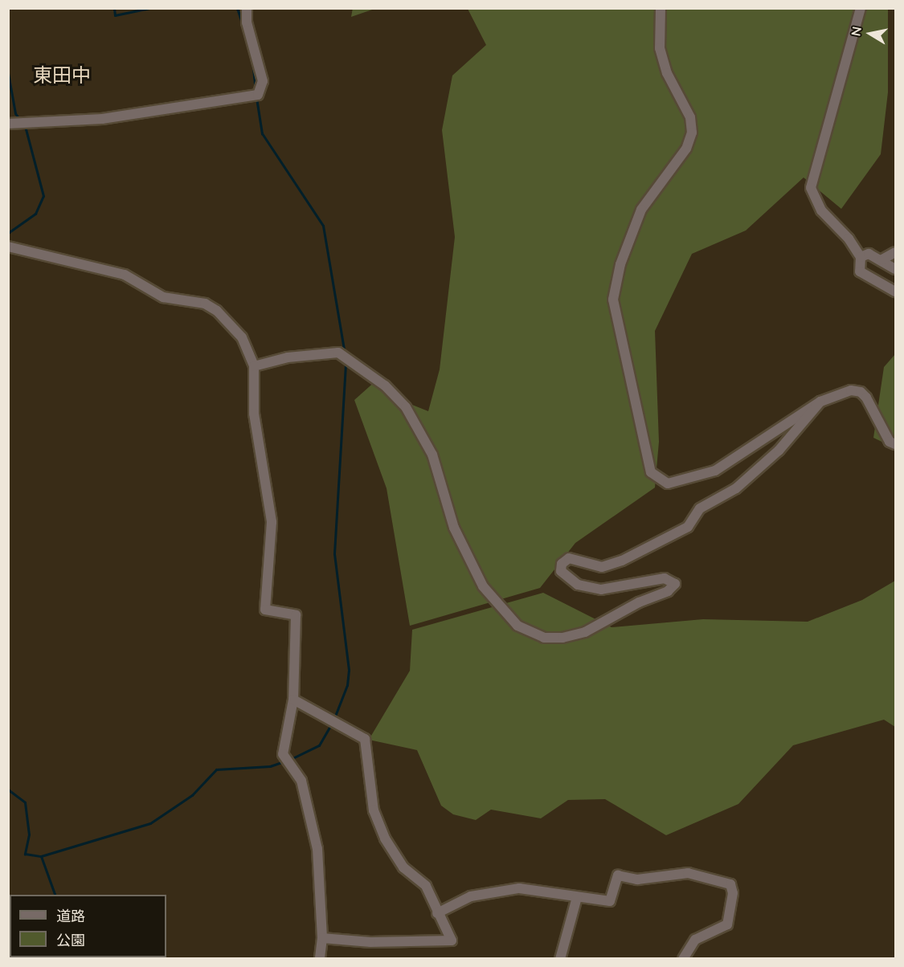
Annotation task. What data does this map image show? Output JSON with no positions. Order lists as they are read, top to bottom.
{
  "districts": ["東田中"],
  "legend": ["道路", "公園"],
  "north": "left"
}
